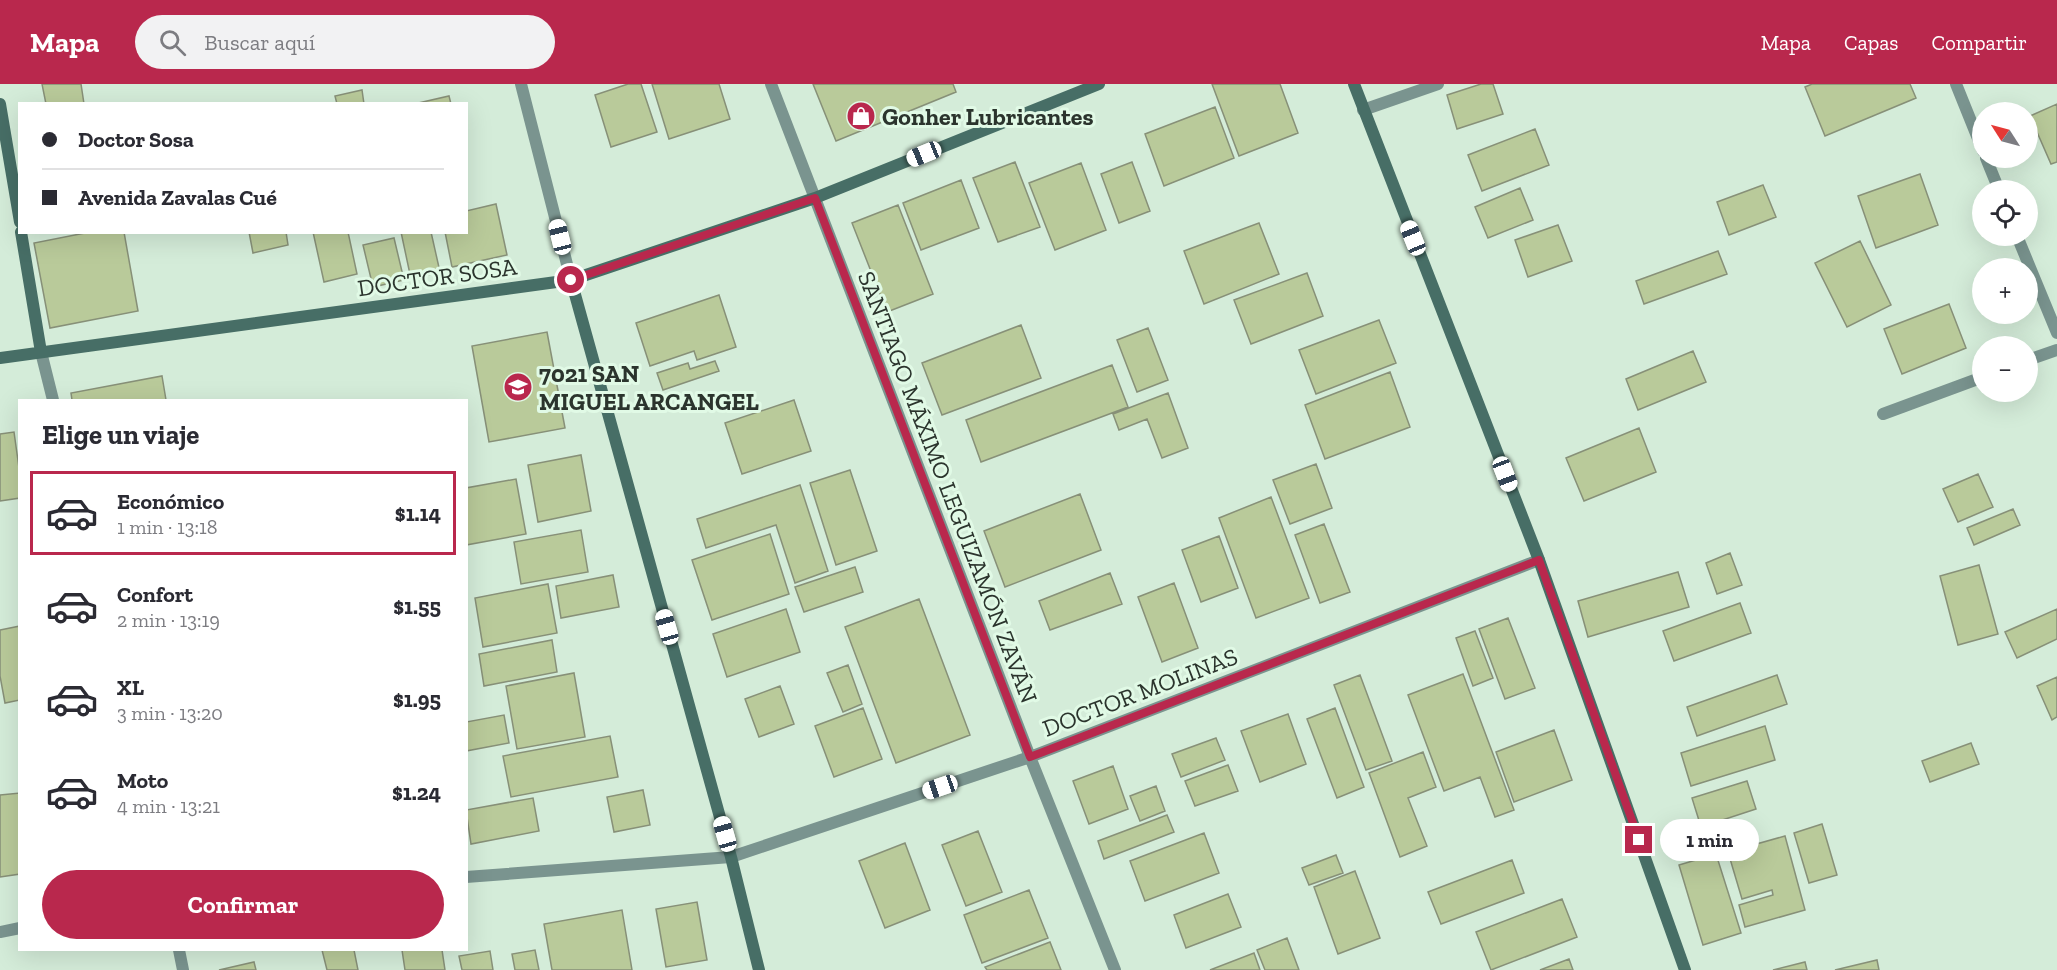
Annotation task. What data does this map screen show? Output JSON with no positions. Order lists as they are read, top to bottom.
{
  "streets": {
    "street": ["DOCTOR SOSA", "SANTIAGO MÁXIMO LEGUIZAMÓN ZAVÁN", "DOCTOR MOLINAS"]
  },
  "crossings": [
    ["DOCTOR SOSA", "SANTIAGO MÁXIMO LEGUIZAMÓN ZAVÁN"],
    ["SANTIAGO MÁXIMO LEGUIZAMÓN ZAVÁN", "DOCTOR MOLINAS"]
  ],
  "places": {
    "shop": ["Gonher Lubricantes"],
    "school or university": ["7021 SAN MIGUEL ARCANGEL"]
  },
  "north": "top left",
  "page": {
    "header": "Mapa",
    "search": "Buscar aquí",
    "nav": ["Mapa", "Capas", "Compartir"],
    "map_buttons": ["+", "−"],
    "banner": ["Doctor Sosa", "Avenida Zavalas Cué"],
    "heading": "Elige un viaje",
    "list": [
      {
        "name": "Económico",
        "note": "1 min · 13:18",
        "value": "$1.14"
      },
      {
        "name": "Confort",
        "note": "2 min · 13:19",
        "value": "$1.55"
      },
      {
        "name": "XL",
        "note": "3 min · 13:20",
        "value": "$1.95"
      },
      {
        "name": "Moto",
        "note": "4 min · 13:21",
        "value": "$1.24"
      }
    ],
    "bubble": "1 min",
    "buttons": "Confirmar"
  }
}
